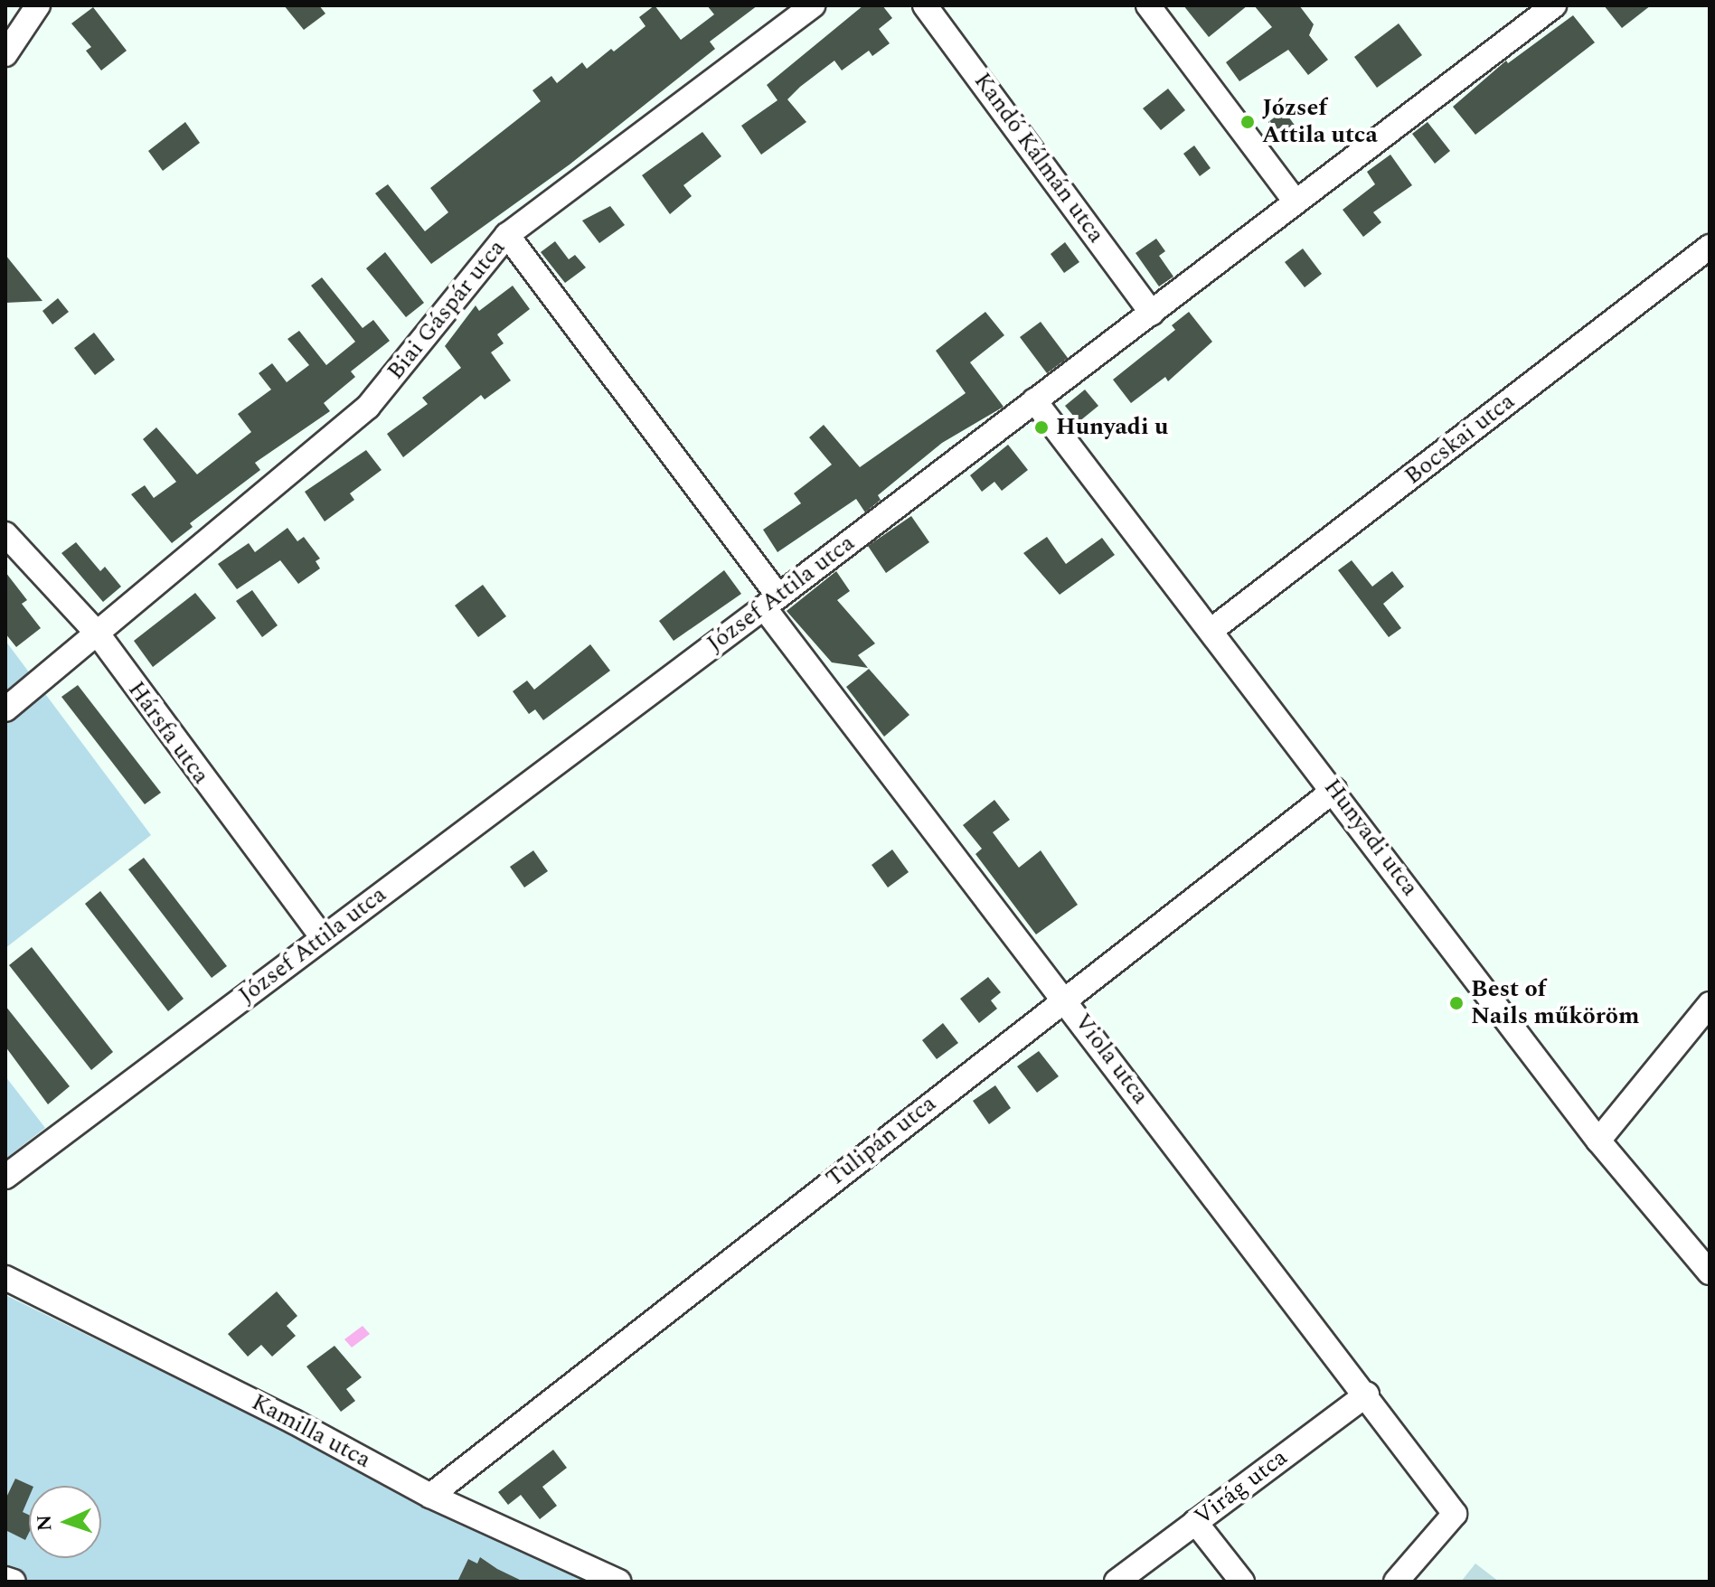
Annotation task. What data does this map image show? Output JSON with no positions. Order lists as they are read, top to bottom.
{
  "streets": {
    "street": [
      "Kandó Kálmán utca",
      "Biai Gáspár utca",
      "Bocskai utca",
      "József Attila utca",
      "Hársfa utca",
      "Hunyadi utca",
      "Viola utca",
      "Tulipán utca",
      "Kamilla utca",
      "Virág utca"
    ]
  },
  "crossings": [
    ["Kandó Kálmán utca", "József Attila utca"],
    ["Biai Gáspár utca", "Hársfa utca"],
    ["Biai Gáspár utca", "Viola utca"],
    ["Bocskai utca", "Hunyadi utca"],
    ["József Attila utca", "Hársfa utca"],
    ["József Attila utca", "Hunyadi utca"],
    ["József Attila utca", "Viola utca"],
    ["Hunyadi utca", "Tulipán utca"],
    ["Viola utca", "Tulipán utca"],
    ["Viola utca", "Virág utca"],
    ["Tulipán utca", "Kamilla utca"]
  ],
  "places": ["József Attila utca", "Hunyadi u", "Best of Nails műköröm"],
  "north": "left"
}
